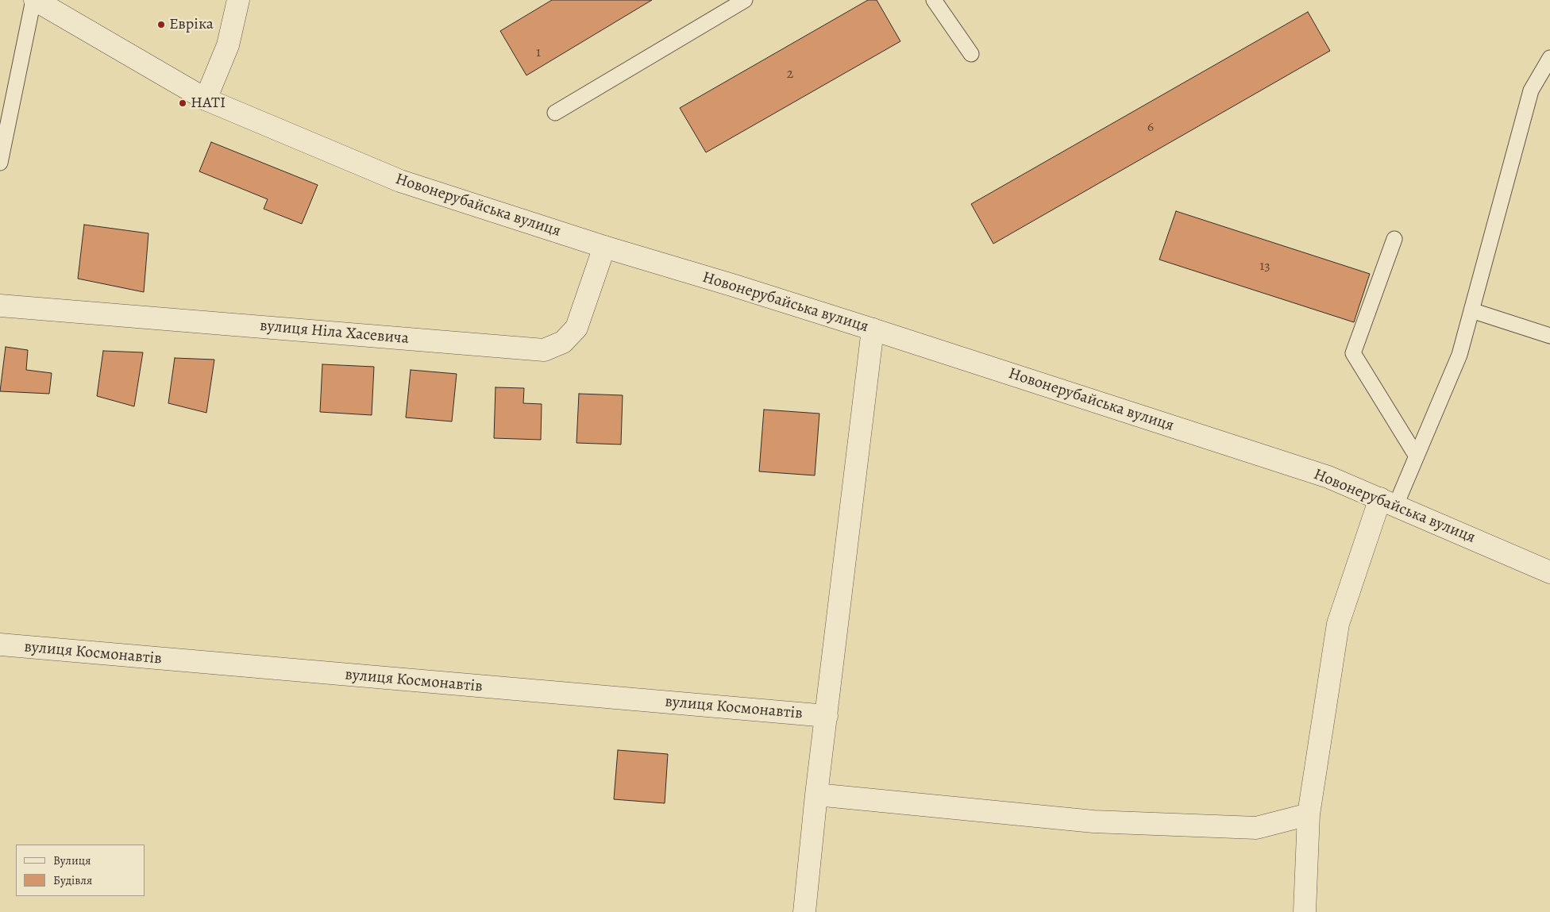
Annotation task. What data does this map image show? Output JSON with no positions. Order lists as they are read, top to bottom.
{
  "streets": {
    "street": ["Новонерубайська вулиця", "вулиця Ніла Хасевича", "вулиця Космонавтів"]
  },
  "crossings": [
    ["Новонерубайська вулиця", "вулиця Ніла Хасевича"]
  ],
  "places": ["Евріка", "НАТІ"],
  "house_numbers": [
    "1",
    "2",
    "6",
    "13"
  ],
  "legend": ["Вулиця", "Будівля"]
}
